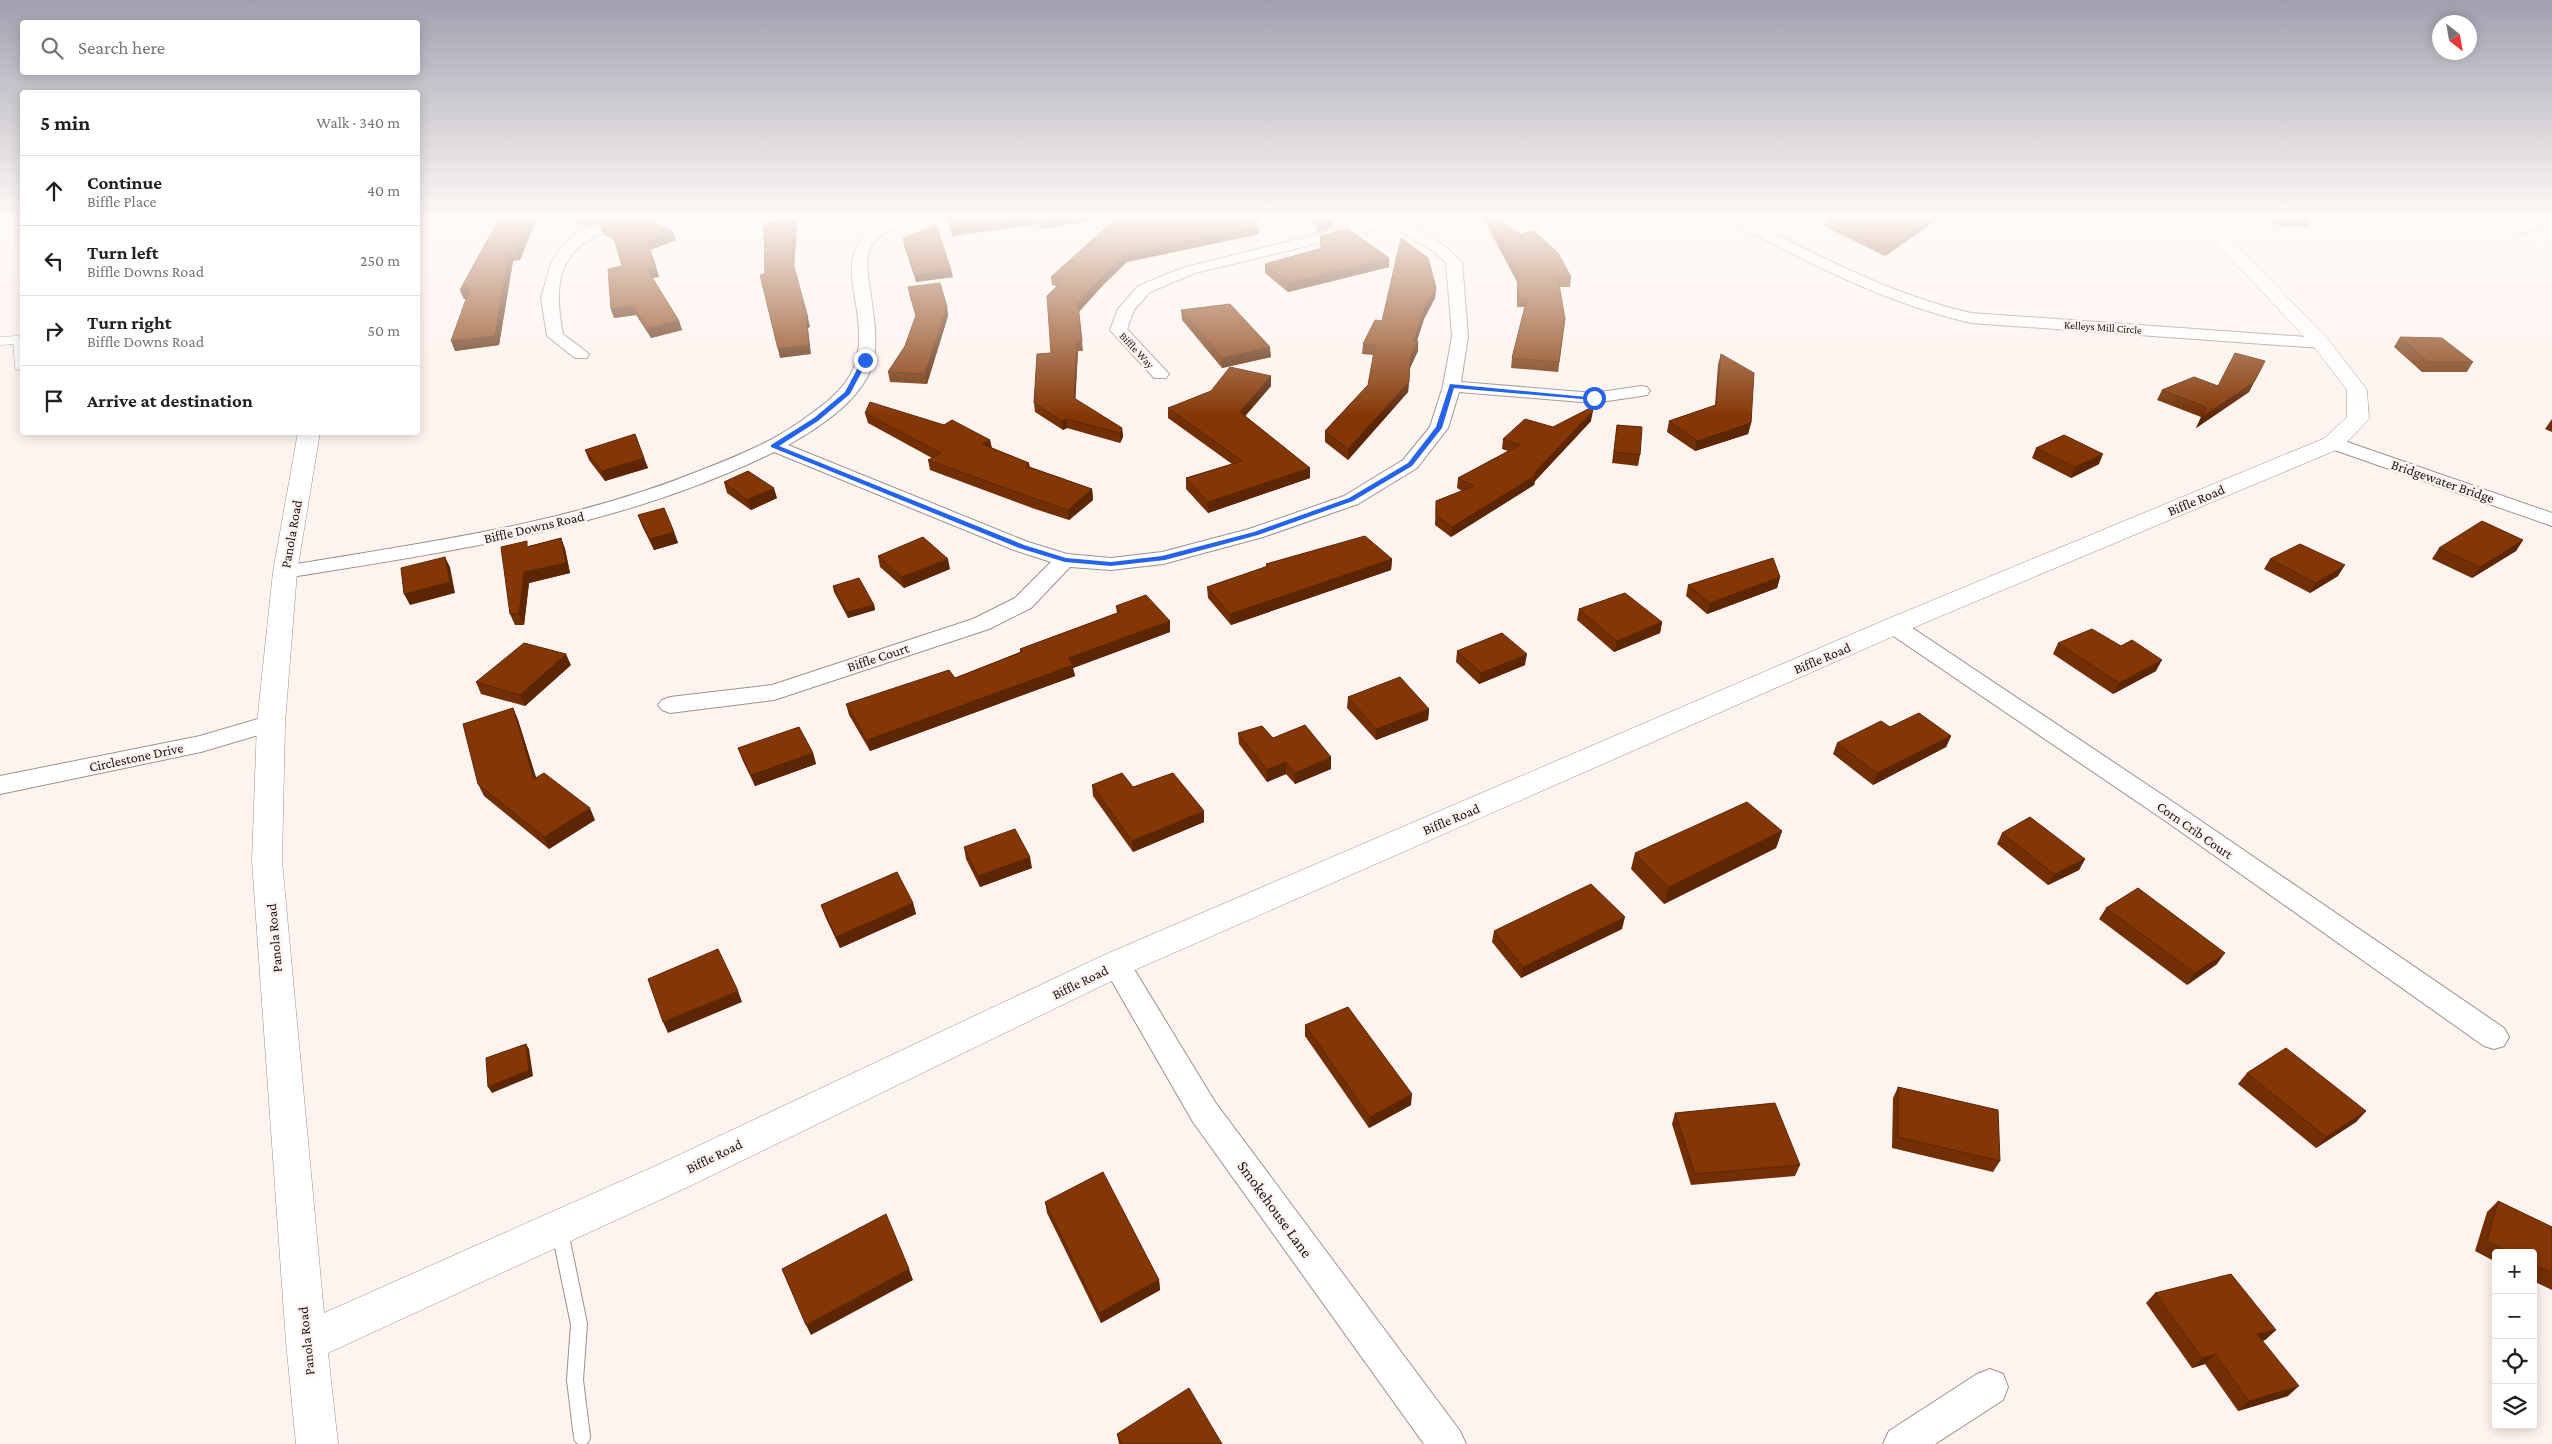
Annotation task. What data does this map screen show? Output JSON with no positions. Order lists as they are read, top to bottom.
{
  "streets": {
    "street": [
      "Kelleys Mill Circle",
      "Biffle Way",
      "Bridgewater Bridge",
      "Biffle Road",
      "Biffle Downs Road",
      "Panola Road",
      "Biffle Court",
      "Circlestone Drive",
      "Corn Crib Court",
      "Smokehouse Lane"
    ]
  },
  "crossings": [
    ["Kelleys Mill Circle", "Biffle Road"],
    ["Bridgewater Bridge", "Biffle Road"],
    ["Biffle Road", "Panola Road"],
    ["Biffle Road", "Corn Crib Court"],
    ["Biffle Road", "Smokehouse Lane"],
    ["Biffle Downs Road", "Panola Road"],
    ["Panola Road", "Circlestone Drive"]
  ],
  "north": "bottom right",
  "page": {
    "search": "Search here",
    "heading": ["5 min", "Walk · 340 m"],
    "list": [
      ["Continue", "Biffle Place", "40 m"],
      ["Turn left", "Biffle Downs Road", "250 m"],
      ["Turn right", "Biffle Downs Road", "50 m"],
      "Arrive at destination"
    ],
    "map_buttons": ["+", "−"]
  }
}
